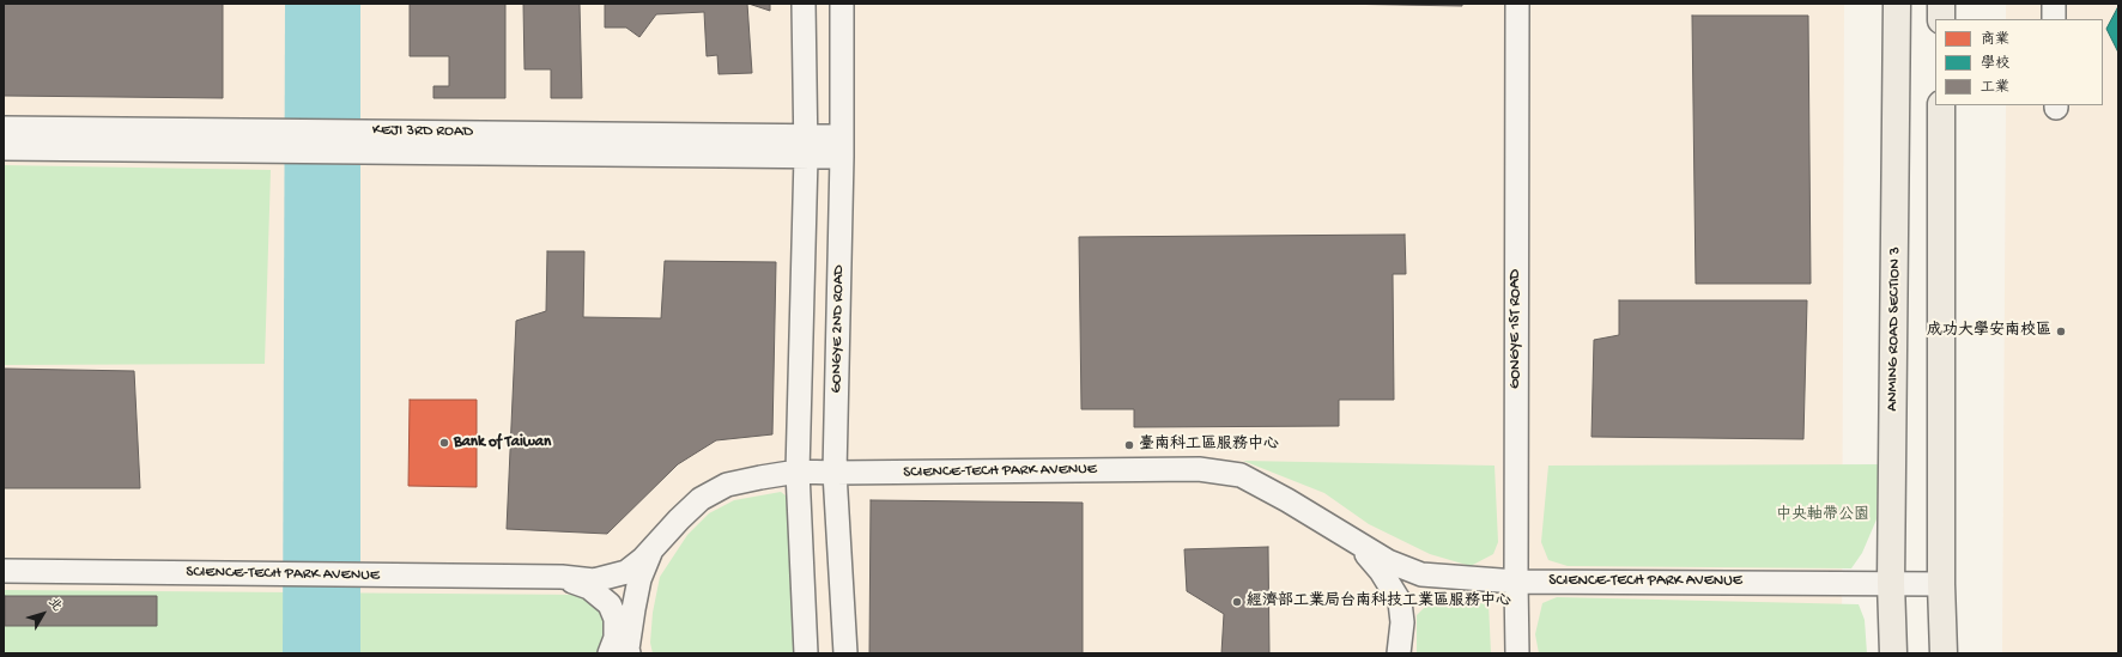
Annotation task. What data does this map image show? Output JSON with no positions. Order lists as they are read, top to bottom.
{
  "streets": {
    "main road": ["ANMING ROAD SECTION 3"],
    "street": [
      "KEJI 3RD ROAD",
      "GONGYE 2ND ROAD",
      "GONGYE 1ST ROAD",
      "SCIENCE-TECH PARK AVENUE"
    ]
  },
  "crossings": [
    ["KEJI 3RD ROAD", "GONGYE 2ND ROAD"],
    ["GONGYE 2ND ROAD", "SCIENCE-TECH PARK AVENUE"],
    ["GONGYE 1ST ROAD", "SCIENCE-TECH PARK AVENUE"],
    ["ANMING ROAD SECTION 3", "SCIENCE-TECH PARK AVENUE"]
  ],
  "parks": ["中央軸帶公園"],
  "places": [
    "成功大學安南校區",
    "Bank of Taiwan",
    "臺南科工區服務中心",
    "經濟部工業局台南科技工業區服務中心"
  ],
  "legend": ["商業", "學校", "工業"],
  "north": "top right"
}
